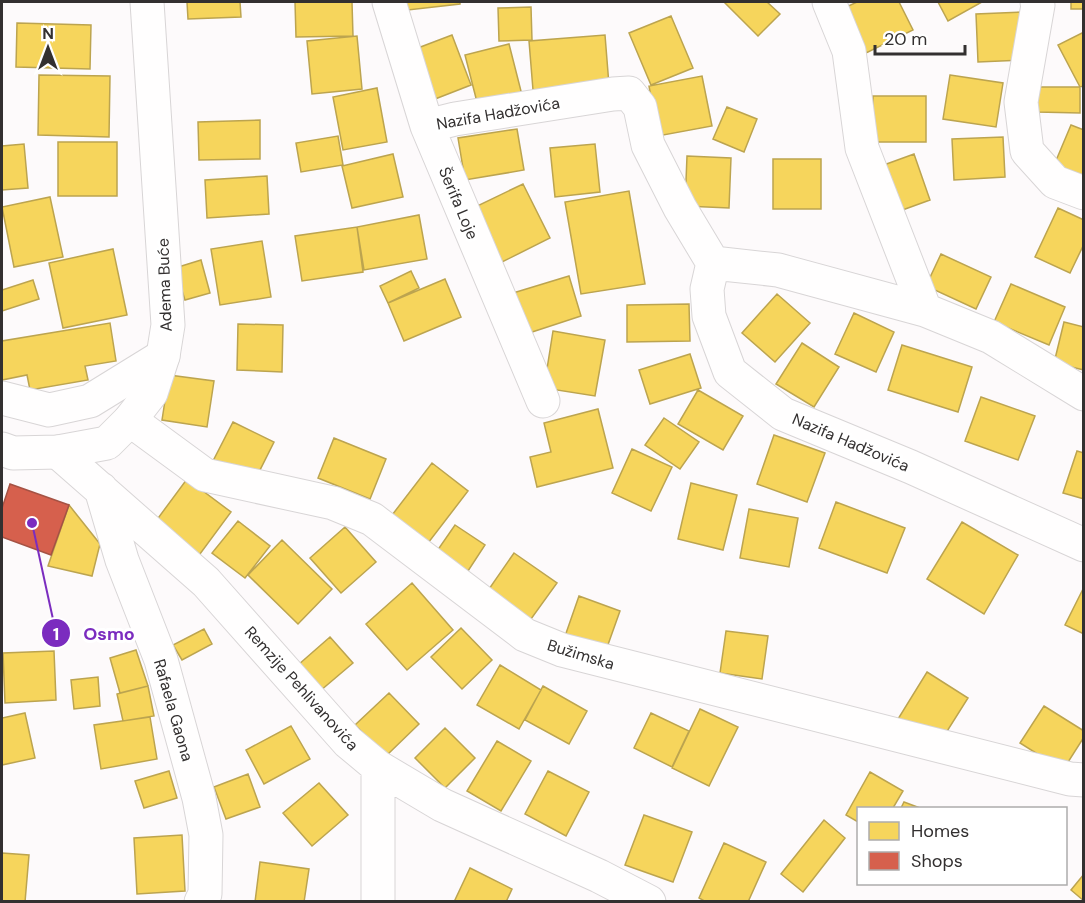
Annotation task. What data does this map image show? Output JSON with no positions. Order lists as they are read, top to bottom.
{
  "streets": {
    "street": [
      "Nazifa Hadžovića",
      "Šerifa Loje",
      "Adema Buće",
      "Bužimska",
      "Remzije Pehlivanovića",
      "Rafaela Gaona"
    ]
  },
  "crossings": [
    ["Nazifa Hadžovića", "Šerifa Loje"],
    ["Adema Buće", "Bužimska"],
    ["Adema Buće", "Remzije Pehlivanovića"],
    ["Remzije Pehlivanovića", "Rafaela Gaona"]
  ],
  "places": ["Osmo"],
  "legend": ["Homes", "Shops"],
  "scale_bar": "20 m",
  "north": "top"
}
